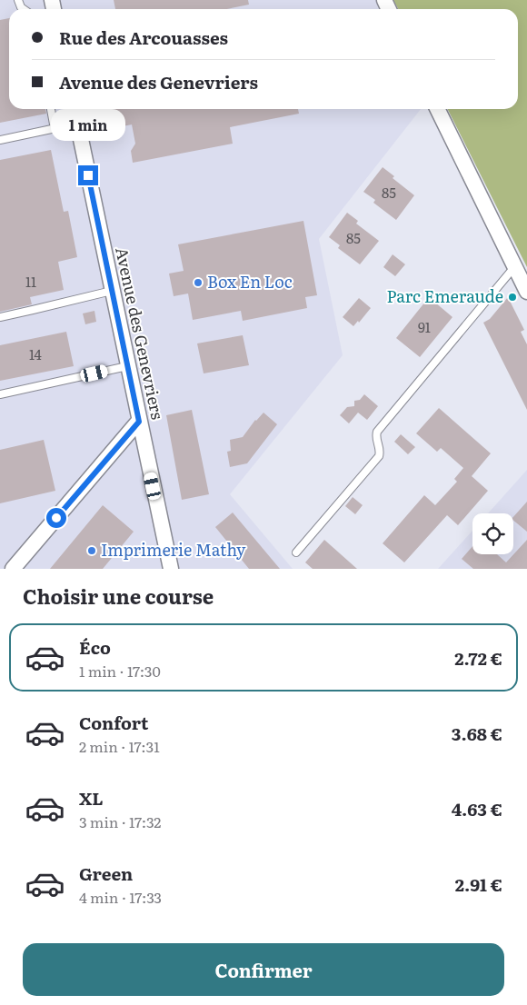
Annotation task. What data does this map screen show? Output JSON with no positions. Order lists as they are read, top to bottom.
{
  "streets": {
    "street": ["Avenue des Genevriers"]
  },
  "places": ["Box En Loc", "Parc Emeraude", "Imprimerie Mathy"],
  "house_numbers": [
    "85",
    "85",
    "11",
    "91",
    "14"
  ],
  "page": {
    "banner": ["Rue des Arcouasses", "Avenue des Genevriers"],
    "bubble": "1 min",
    "heading": "Choisir une course",
    "list": [
      {
        "name": "Éco",
        "note": "1 min · 17:30",
        "value": "2.72 €"
      },
      {
        "name": "Confort",
        "note": "2 min · 17:31",
        "value": "3.68 €"
      },
      {
        "name": "XL",
        "note": "3 min · 17:32",
        "value": "4.63 €"
      },
      {
        "name": "Green",
        "note": "4 min · 17:33",
        "value": "2.91 €"
      }
    ],
    "buttons": "Confirmer"
  }
}
